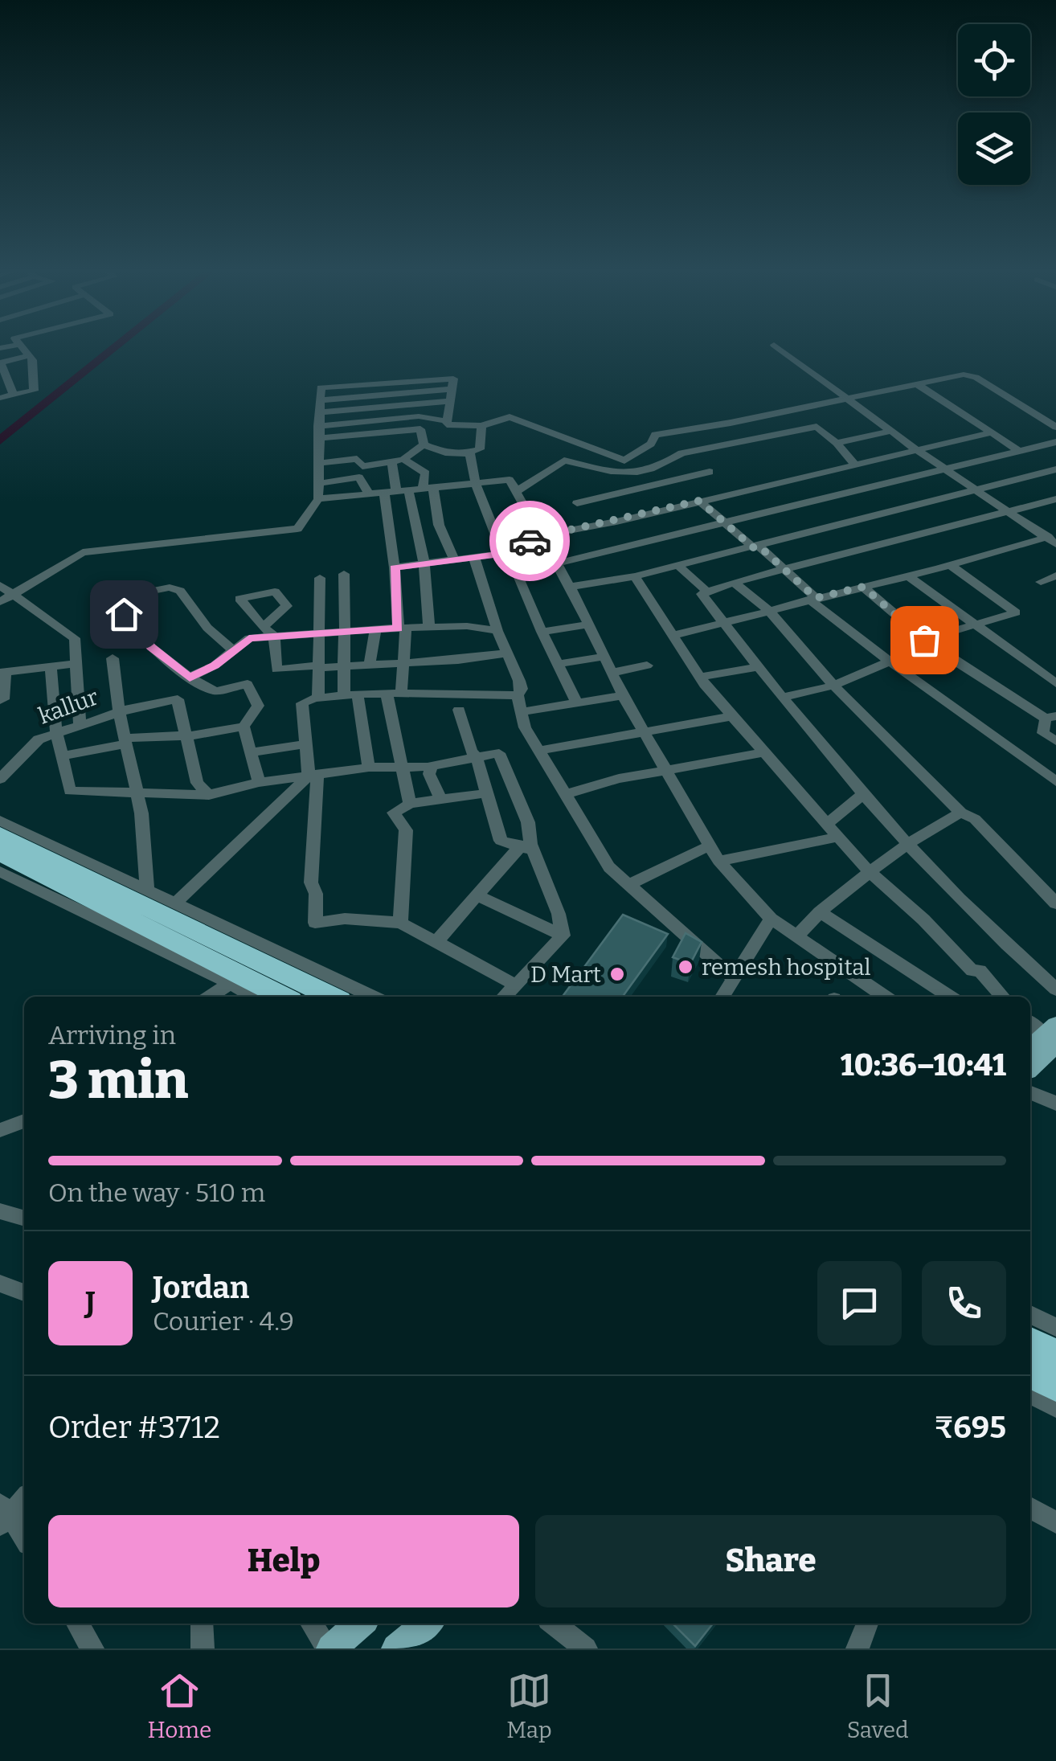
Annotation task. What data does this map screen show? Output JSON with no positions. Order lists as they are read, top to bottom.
{
  "streets": {
    "street": ["kallur"]
  },
  "places": ["remesh hospital", "D Mart"],
  "page": {
    "heading": ["3 min", "Arriving in", "10:36–10:41"],
    "panel": [
      "Jordan",
      "Courier · 4.9",
      "Order #3712",
      "₹695"
    ],
    "bar": "On the way · 510 m",
    "round": "J",
    "buttons": ["Help", "Share"],
    "tabs": ["Home", "Map", "Saved"]
  }
}
